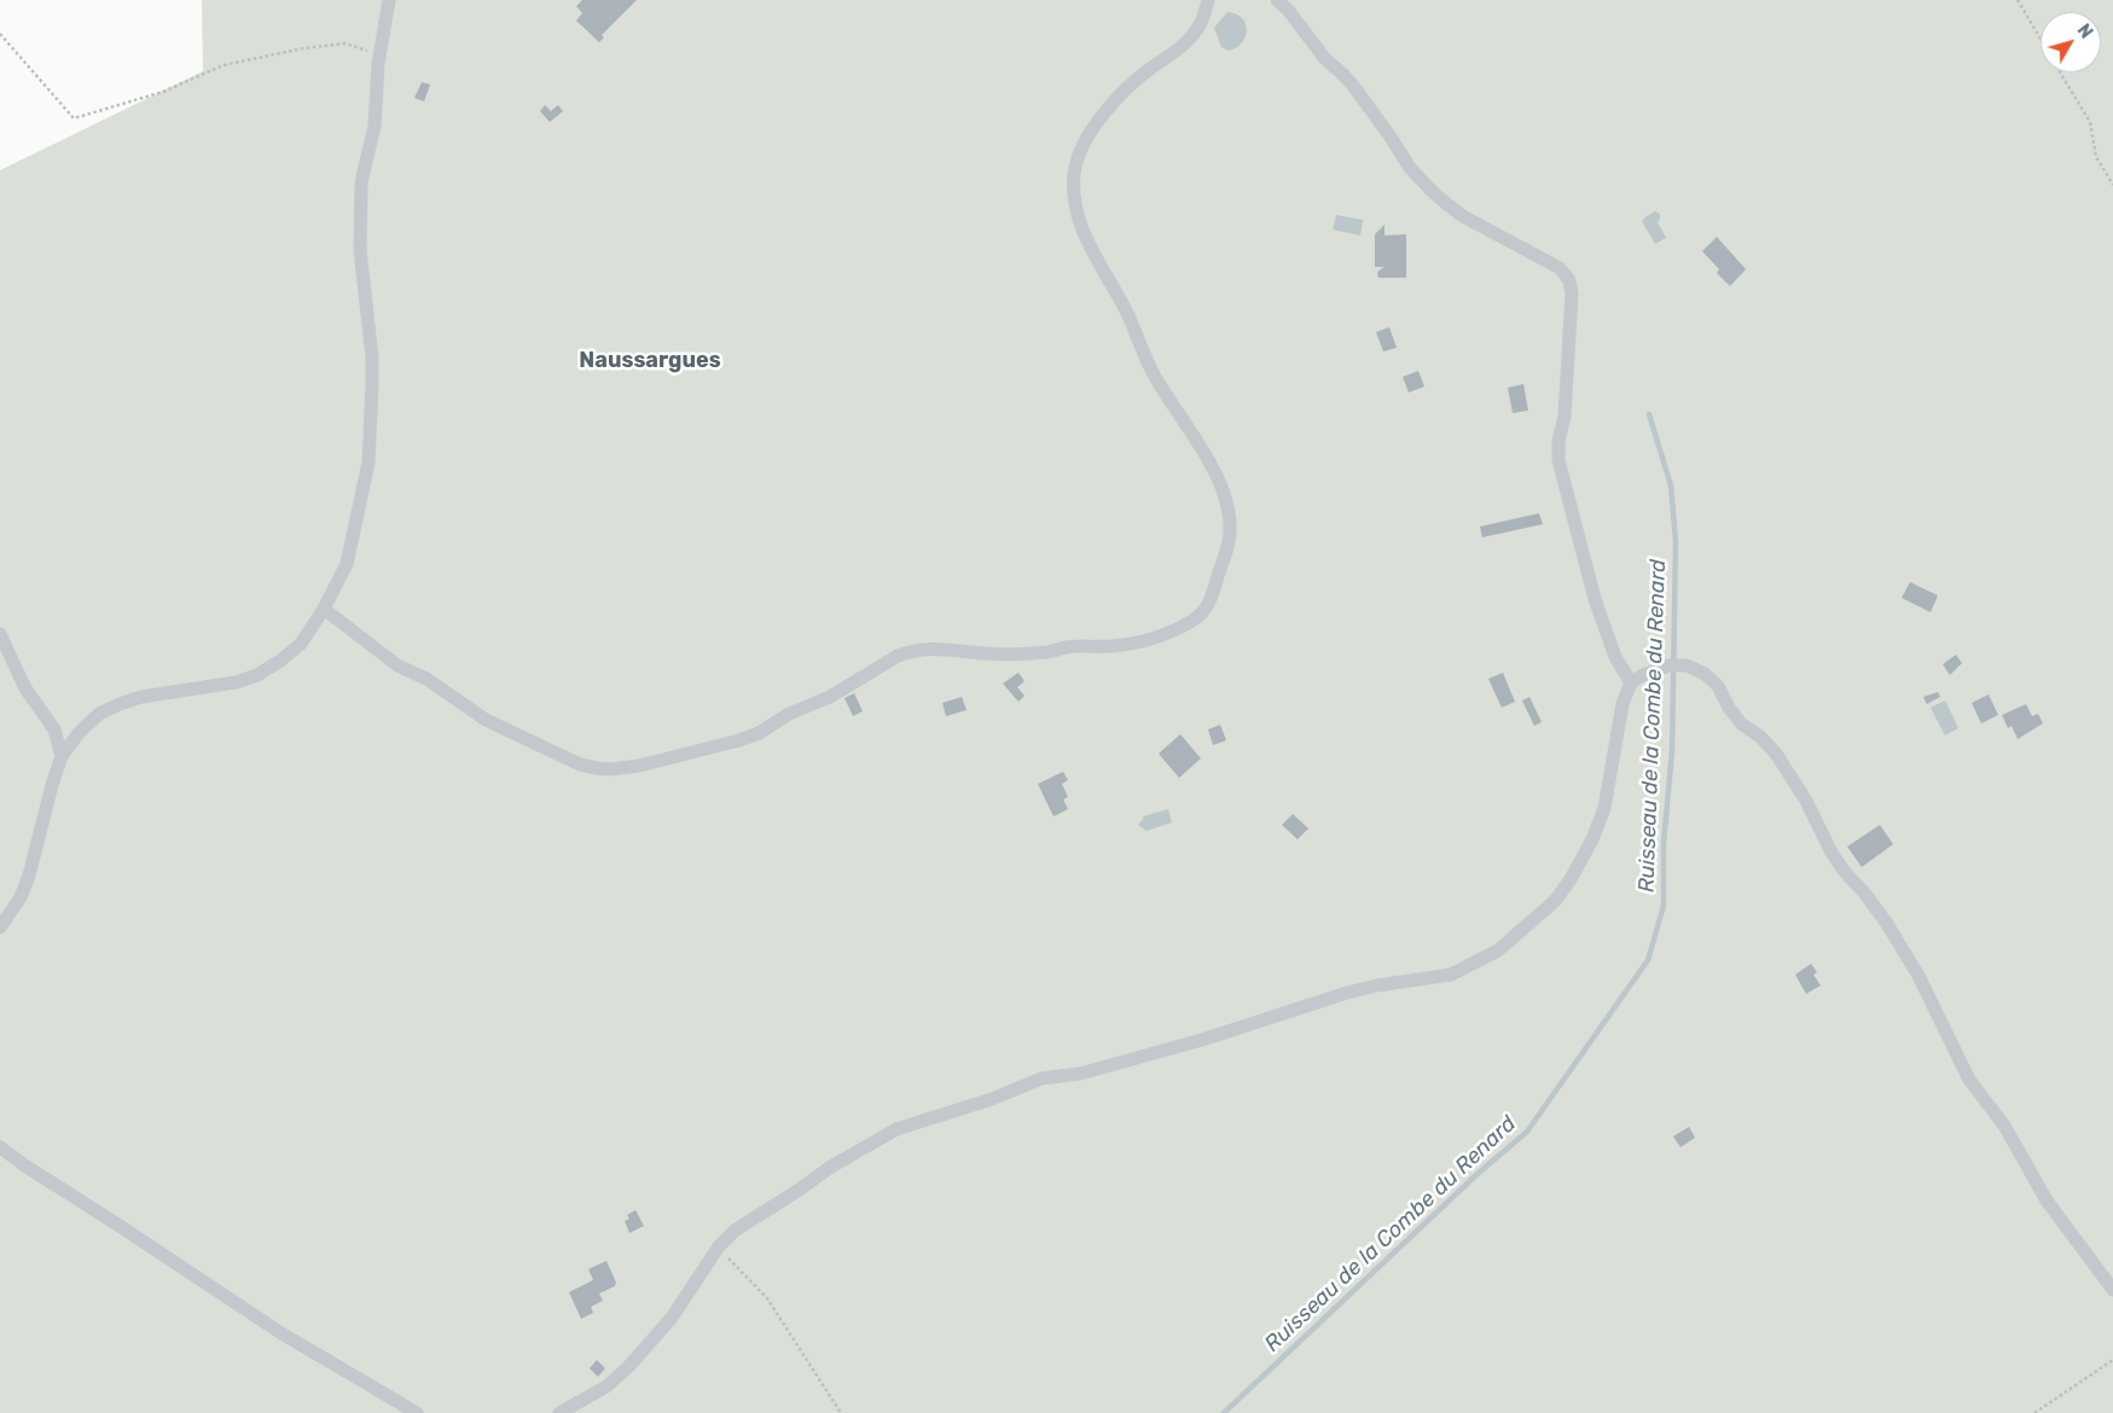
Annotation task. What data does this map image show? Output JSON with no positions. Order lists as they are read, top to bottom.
{
  "districts": ["Naussargues"],
  "water": ["Ruisseau de la Combe du Renard"],
  "north": "top right"
}
